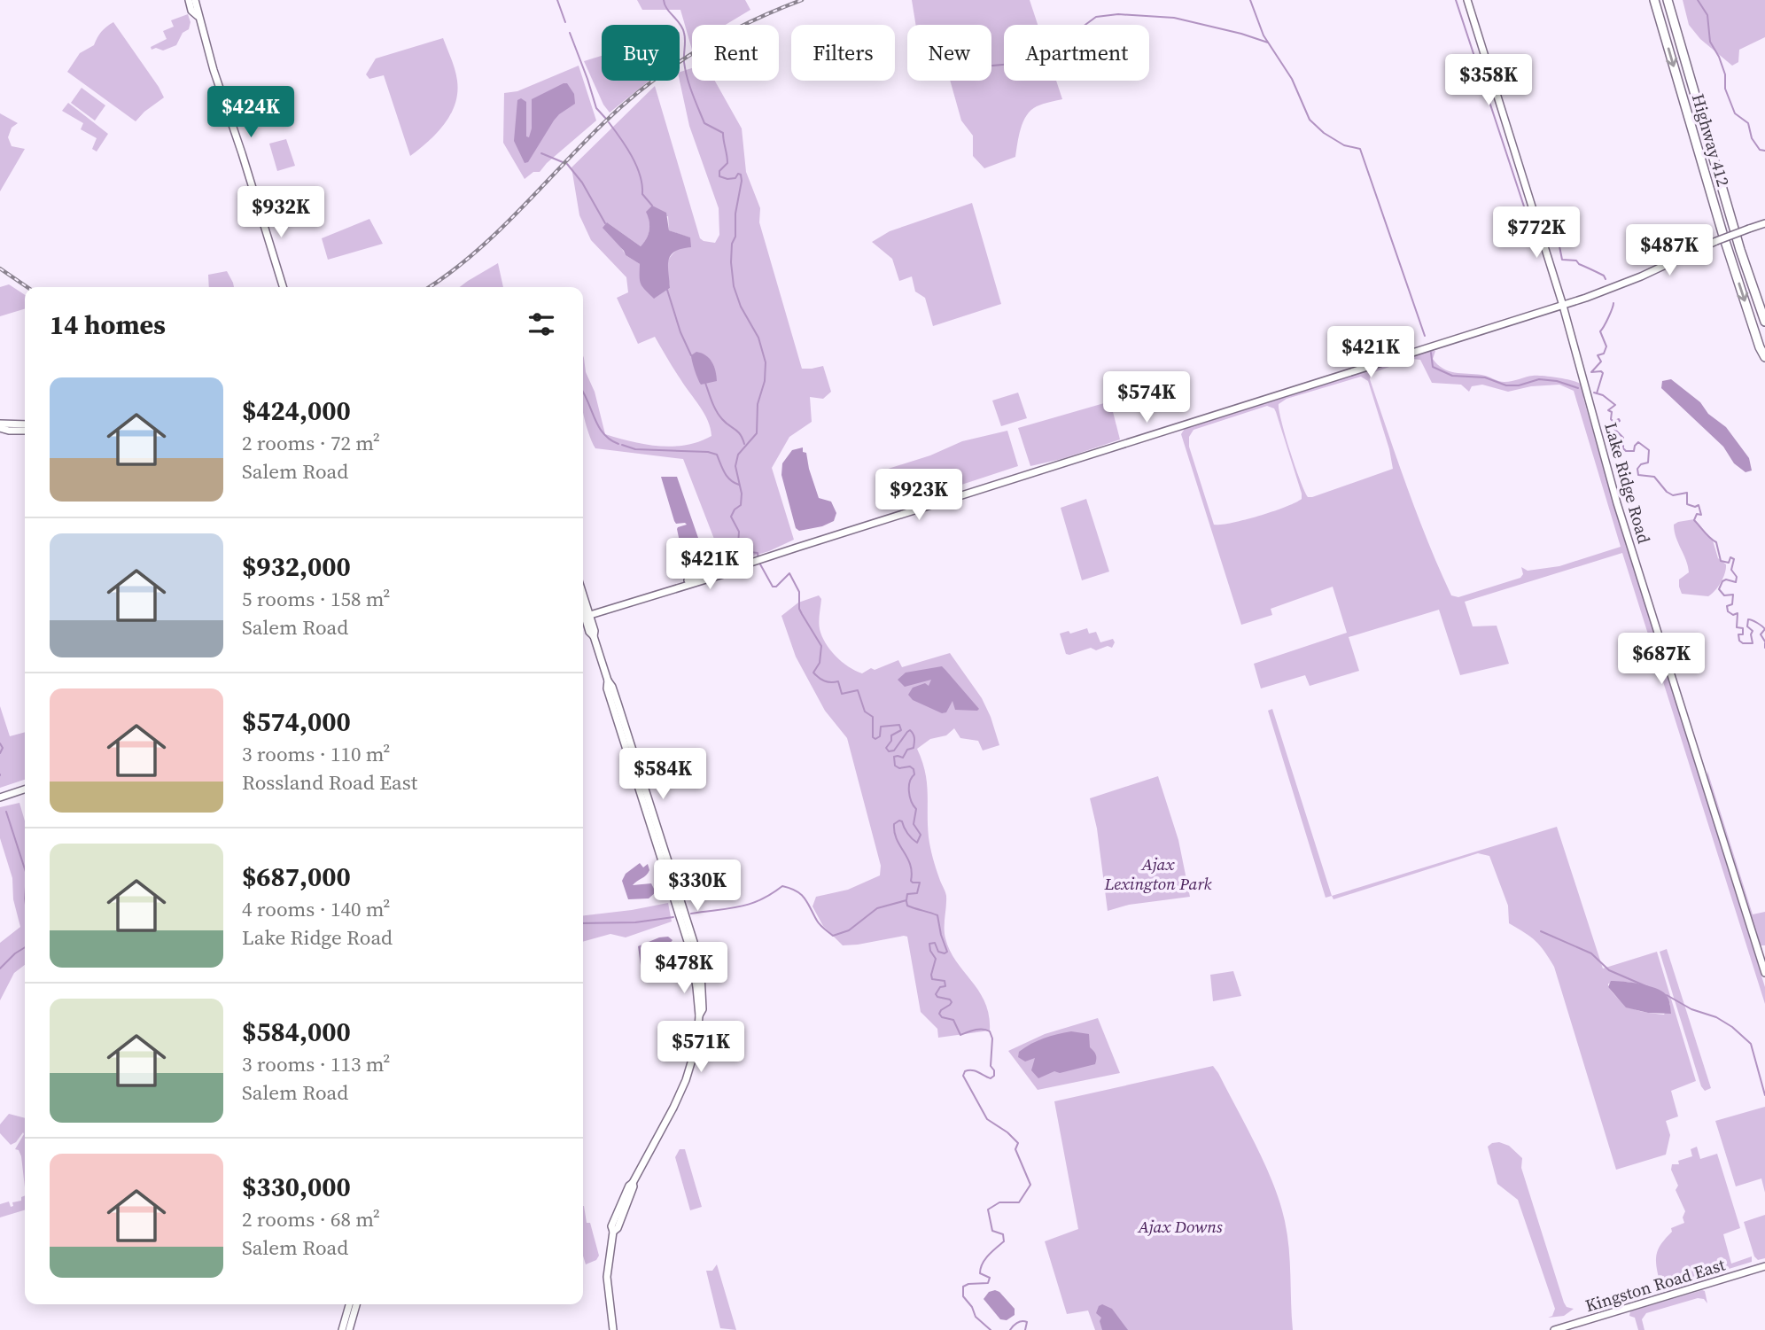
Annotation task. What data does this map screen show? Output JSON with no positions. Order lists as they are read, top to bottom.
{
  "streets": {
    "highway": ["Highway 412"],
    "main road": ["Lake Ridge Road", "Kingston Road East"]
  },
  "parks": ["Ajax Lexington Park", "Ajax Downs"],
  "page": {
    "chip": [
      "Buy",
      "Rent",
      "Filters",
      "New",
      "Apartment"
    ],
    "price": [
      "$358K",
      "$424K",
      "$932K",
      "$772K",
      "$487K",
      "$421K",
      "$574K",
      "$923K",
      "$421K",
      "$687K",
      "$584K",
      "$330K",
      "$478K",
      "$571K"
    ],
    "heading": "14 homes",
    "list": [
      {
        "name": "$424,000",
        "note": "2 rooms · 72 m² · Salem Road"
      },
      {
        "name": "$932,000",
        "note": "5 rooms · 158 m² · Salem Road"
      },
      {
        "name": "$574,000",
        "note": "3 rooms · 110 m² · Rossland Road East"
      },
      {
        "name": "$687,000",
        "note": "4 rooms · 140 m² · Lake Ridge Road"
      },
      {
        "name": "$584,000",
        "note": "3 rooms · 113 m² · Salem Road"
      },
      {
        "name": "$330,000",
        "note": "2 rooms · 68 m² · Salem Road"
      }
    ]
  }
}
